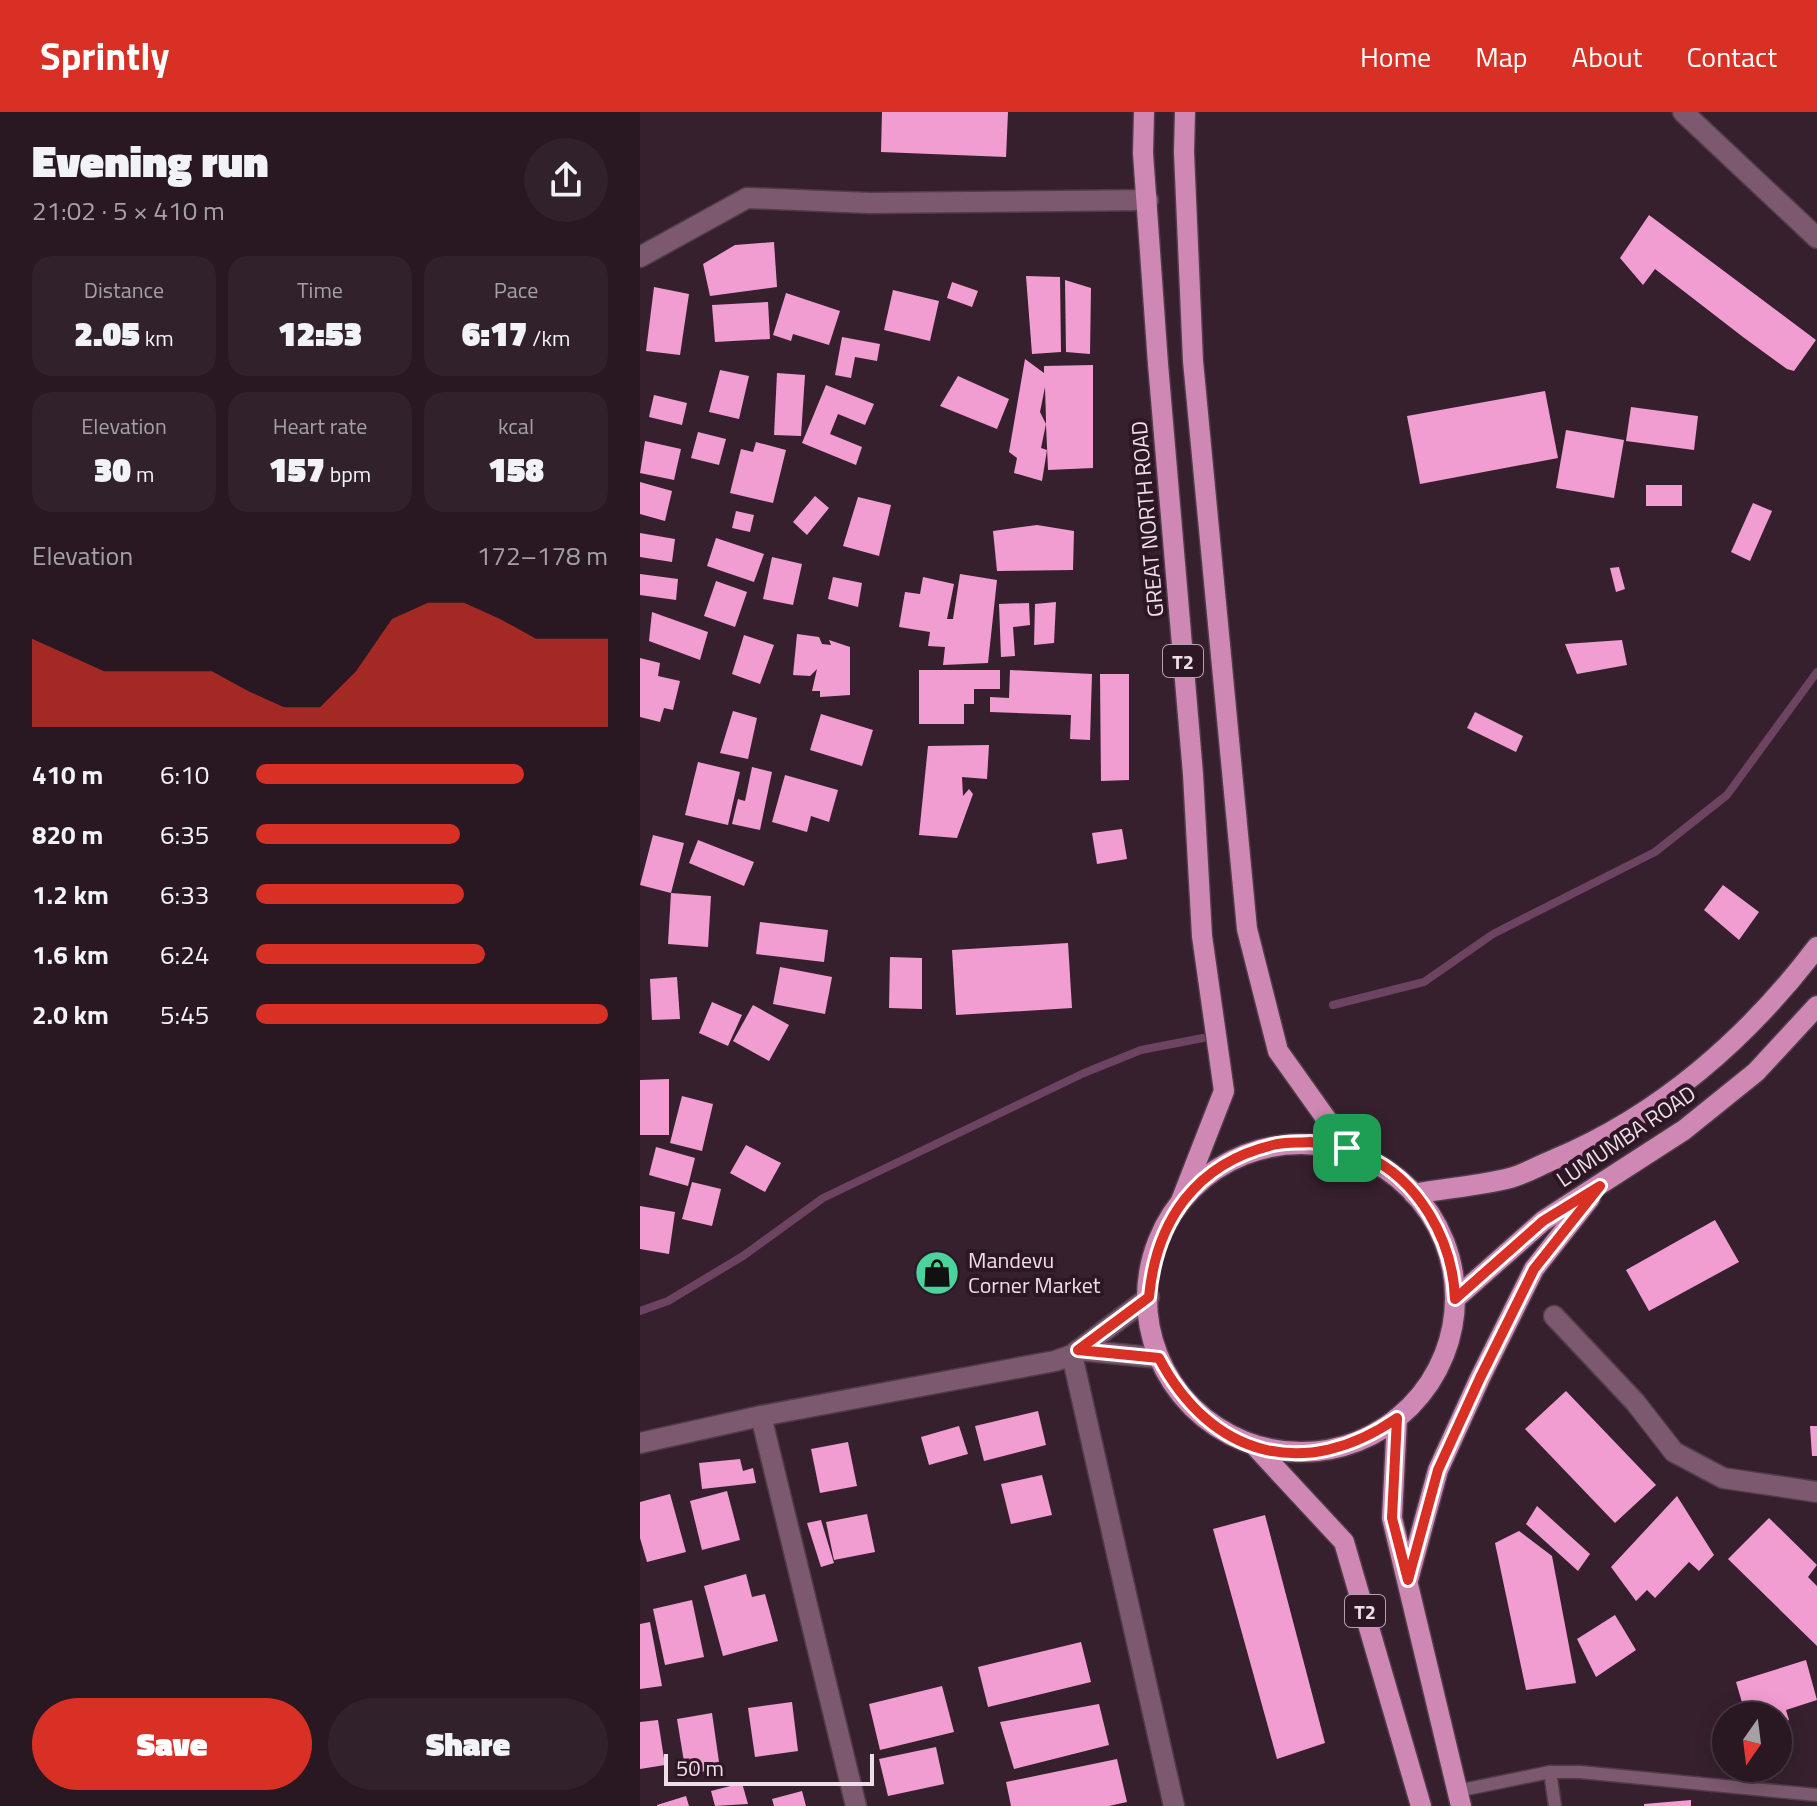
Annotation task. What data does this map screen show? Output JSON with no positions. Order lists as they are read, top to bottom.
{
  "streets": {
    "main road": ["GREAT NORTH ROAD", "T2", "LUMUMBA ROAD"]
  },
  "places": {
    "shop": ["Mandevu Corner Market"]
  },
  "scale_bar": "50 m",
  "north": "bottom",
  "page": {
    "header": "Sprintly",
    "nav": [
      "Home",
      "Map",
      "About",
      "Contact"
    ],
    "heading": ["Evening run", "21:02 · 5 × 410 m"],
    "stats": [
      ["Distance", "2.05 km"],
      ["Time", "12:53"],
      ["Pace", "6:17 /km"],
      ["Elevation", "30 m"],
      ["Heart rate", "157 bpm"],
      ["kcal", "158"]
    ],
    "chart": ["Elevation", "172–178 m"],
    "list": [
      {
        "name": "410 m",
        "note": "6:10"
      },
      {
        "name": "820 m",
        "note": "6:35"
      },
      {
        "name": "1.2 km",
        "note": "6:33"
      },
      {
        "name": "1.6 km",
        "note": "6:24"
      },
      {
        "name": "2.0 km",
        "note": "5:45"
      }
    ],
    "buttons": ["Save", "Share"],
    "scale": "50 m"
  }
}
